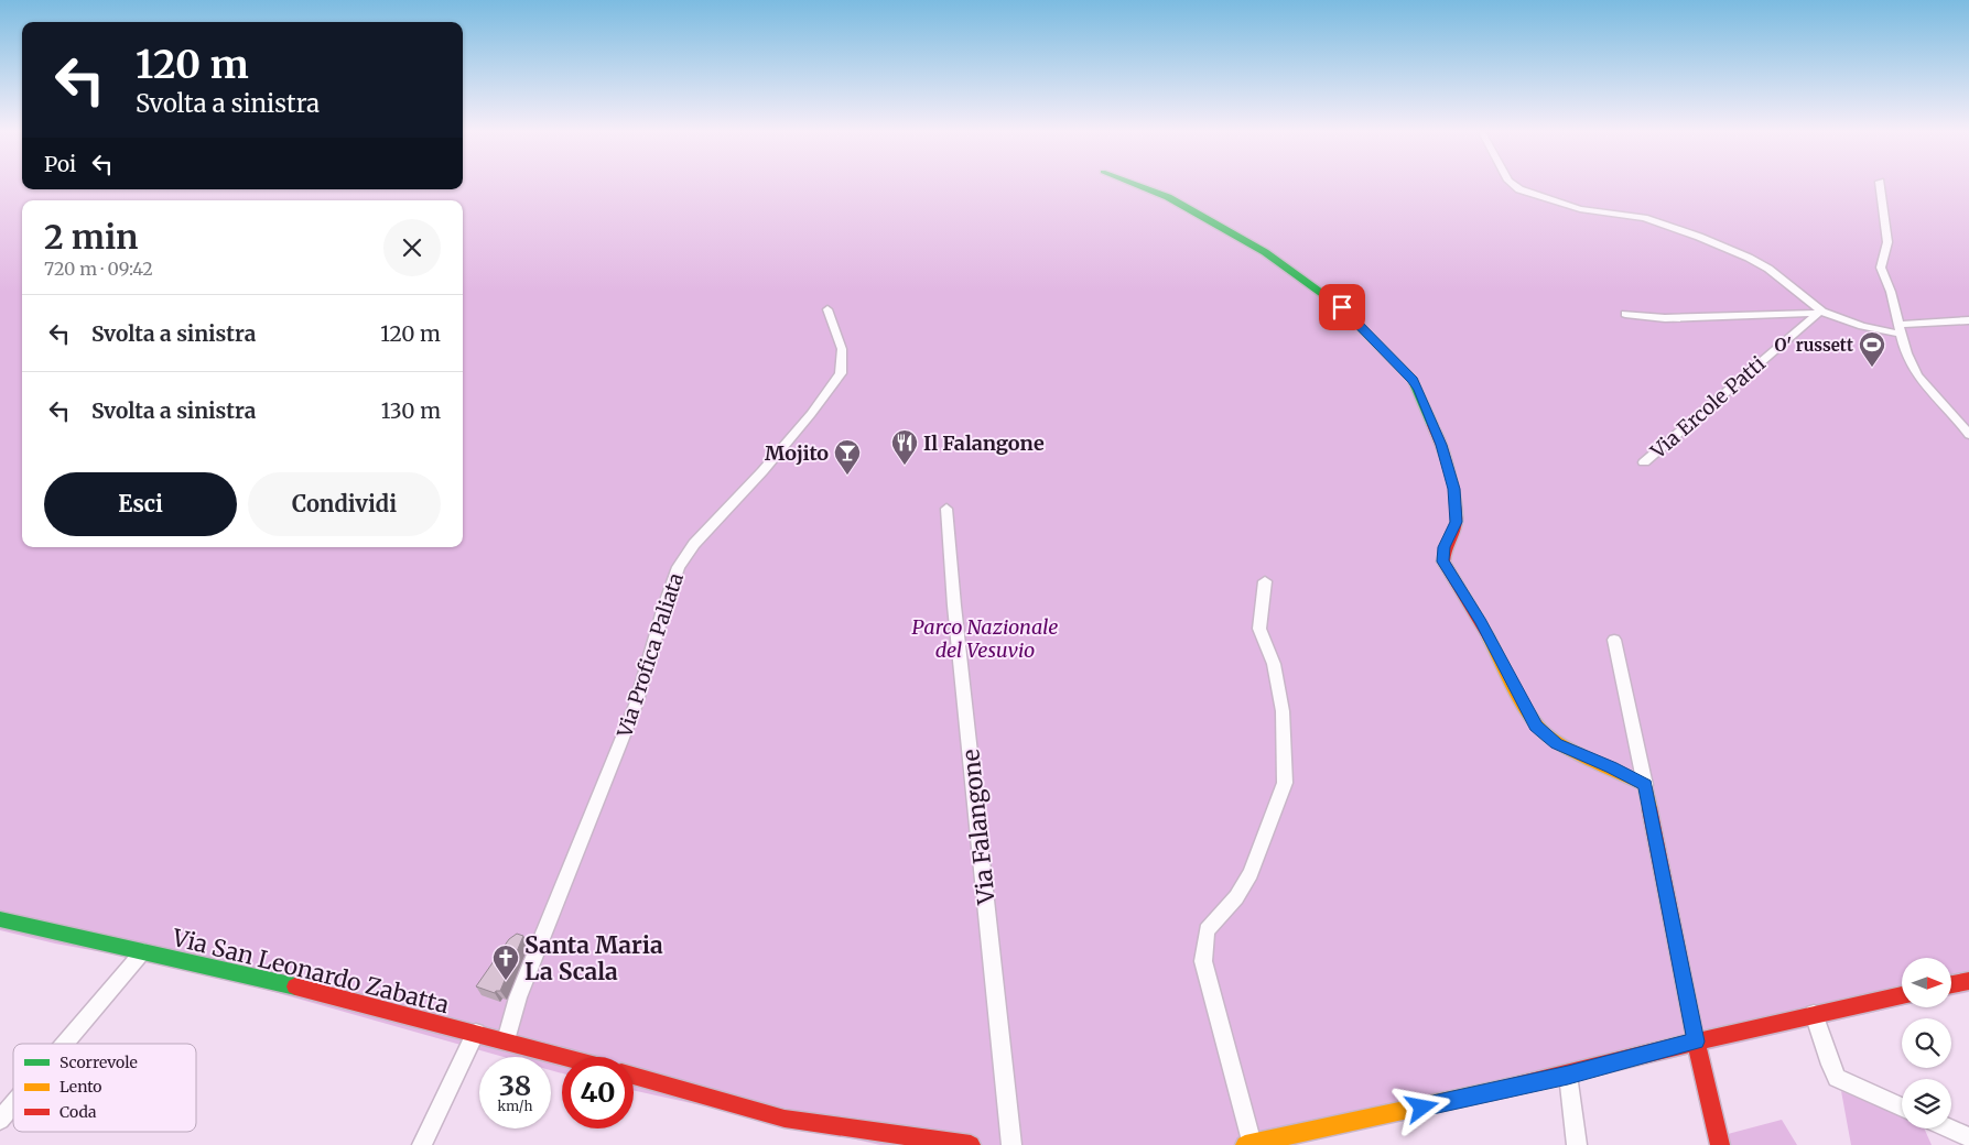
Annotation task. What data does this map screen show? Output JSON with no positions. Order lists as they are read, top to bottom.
{
  "streets": {
    "street": [
      "Via Ercole Patti",
      "Via Profica Paliata",
      "Via Falangone",
      "Via San Leonardo Zabatta"
    ]
  },
  "crossings": [
    ["Via Profica Paliata", "Via San Leonardo Zabatta"]
  ],
  "parks": ["Parco Nazionale del Vesuvio"],
  "places": {
    "sports": ["O' russett"],
    "restaurant": ["Il Falangone"],
    "bar": ["Mojito"],
    "church": ["Santa Maria La Scala"]
  },
  "legend": ["Scorrevole", "Lento", "Coda"],
  "north": "right",
  "page": {
    "turn": ["120 m", "Svolta a sinistra"],
    "then": "Poi",
    "heading": ["2 min", "720 m · 09:42"],
    "list": [
      {
        "name": "Svolta a sinistra",
        "value": "120 m"
      },
      {
        "name": "Svolta a sinistra",
        "value": "130 m"
      }
    ],
    "buttons": ["Esci", "Condividi"],
    "speed": "38 km/h",
    "limit": "40"
  }
}
